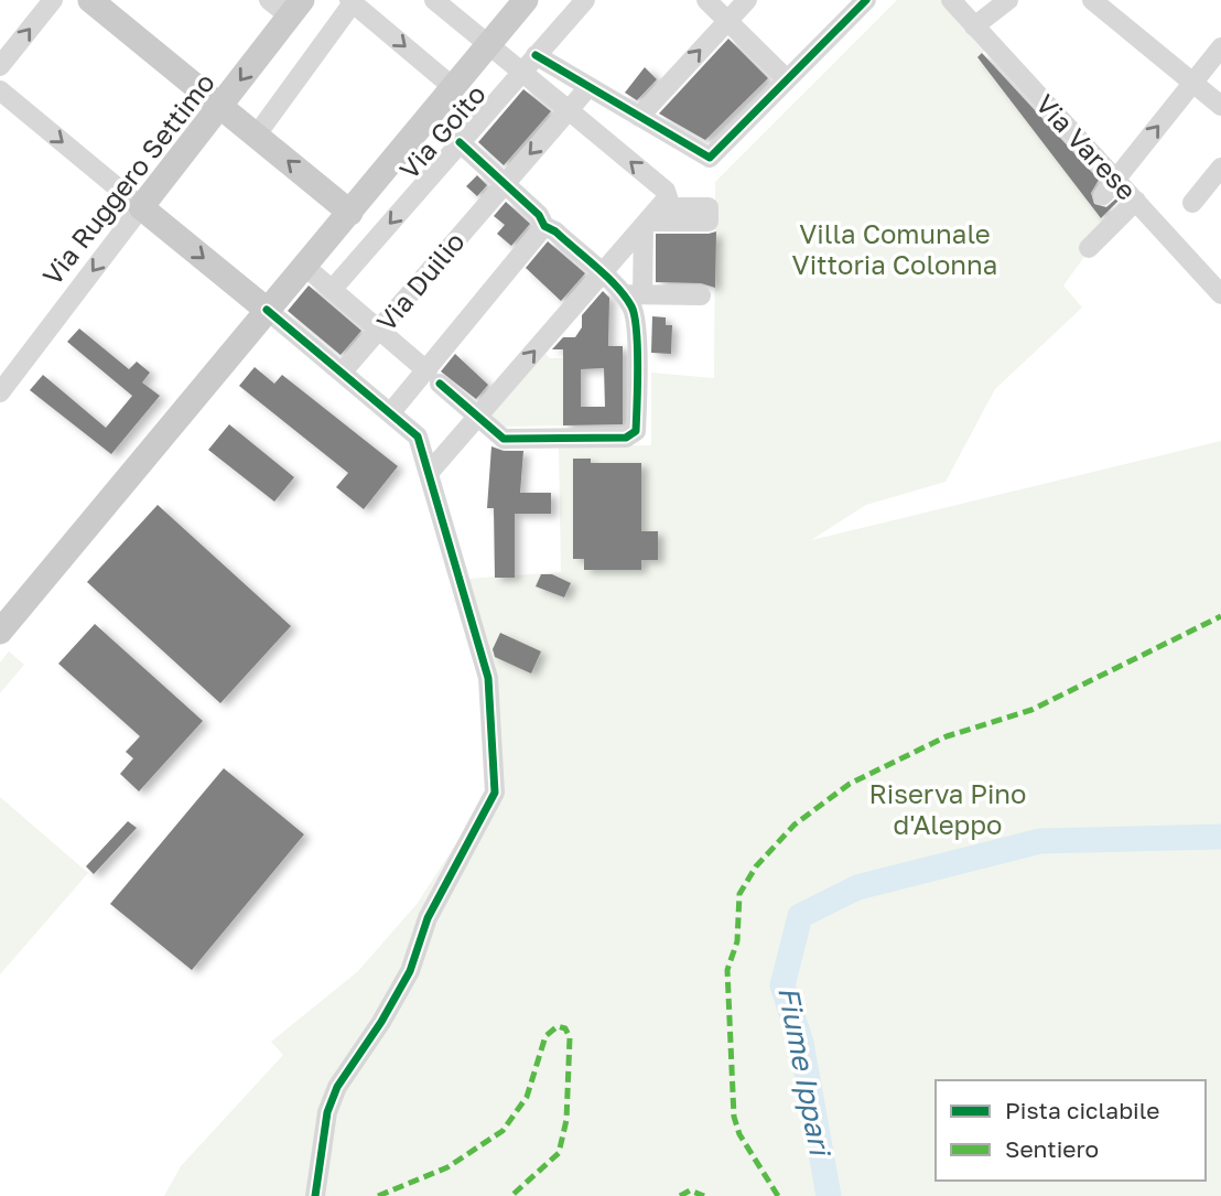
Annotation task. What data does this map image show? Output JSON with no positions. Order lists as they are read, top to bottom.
{
  "streets": {
    "main road": ["Via Ruggero Settimo"],
    "street": ["Via Goito", "Via Varese", "Via Duilio"]
  },
  "water": ["Fiume Ippari"],
  "parks": ["Villa Comunale Vittoria Colonna", "Riserva Pino d'Aleppo"],
  "legend": ["Pista ciclabile", "Sentiero"]
}
